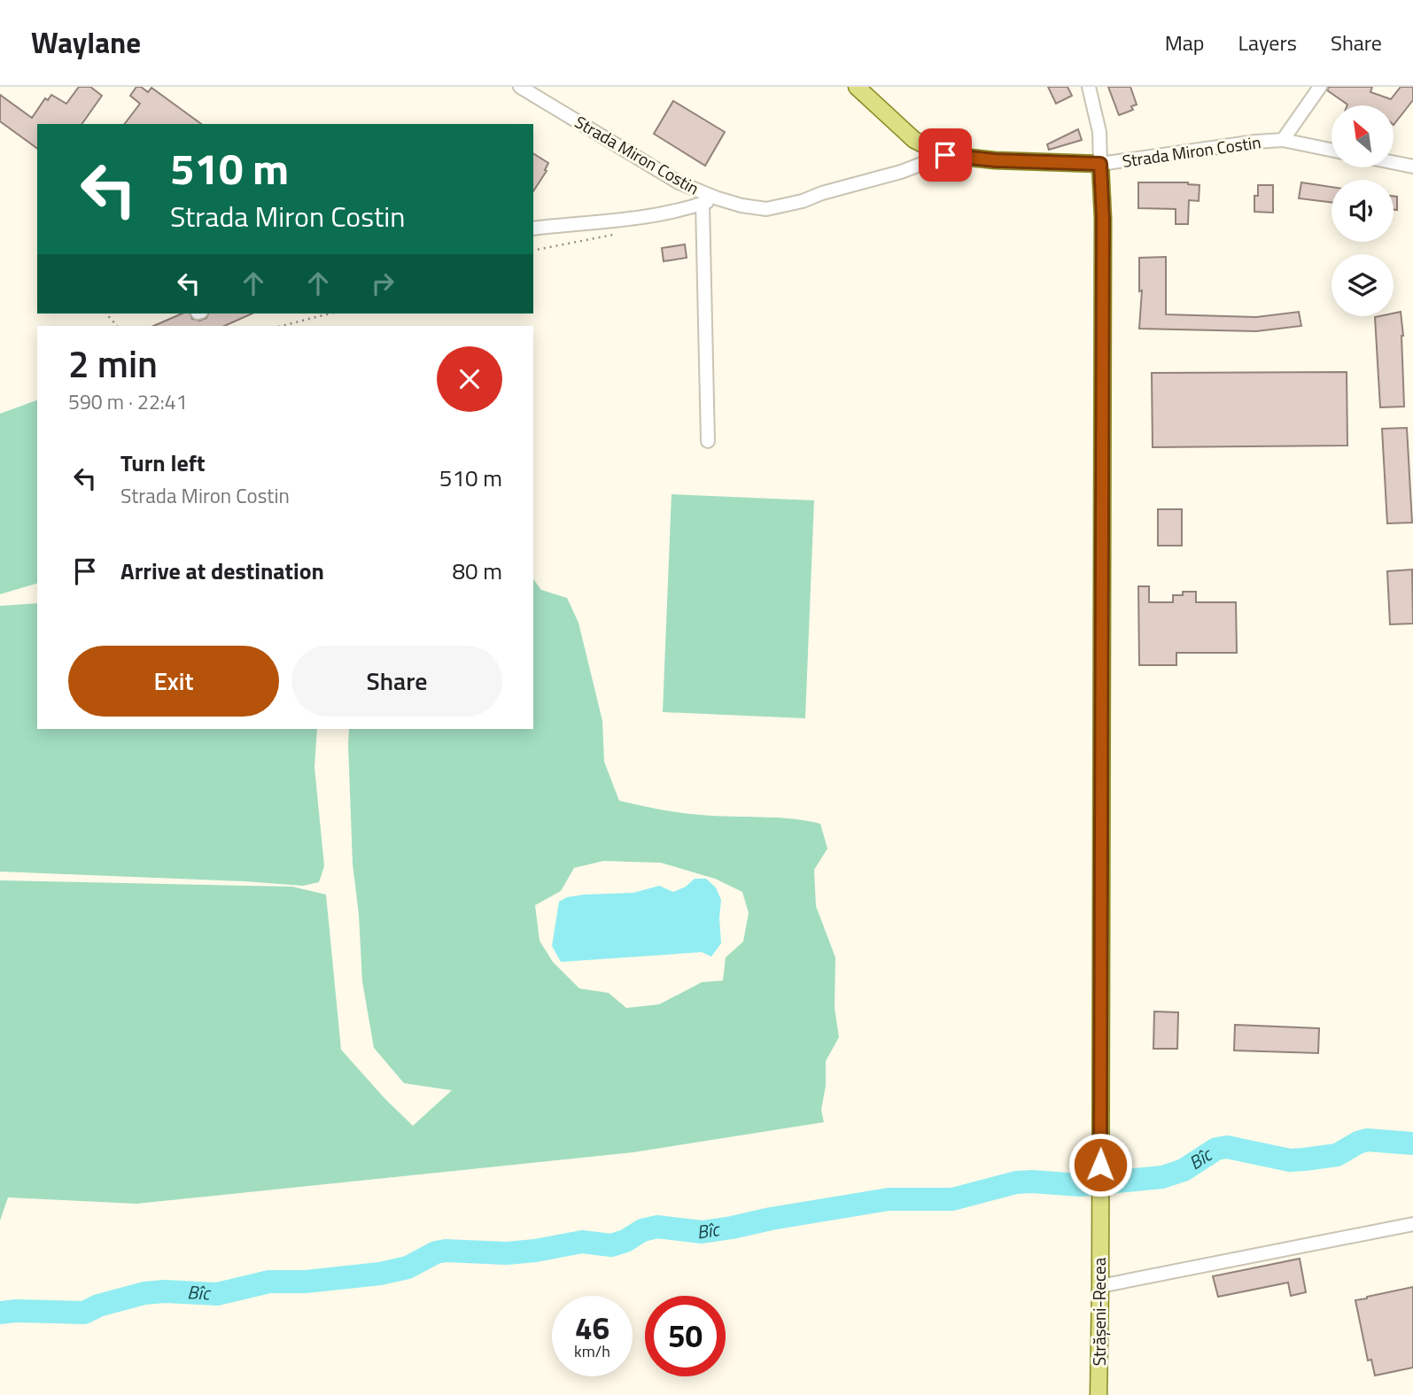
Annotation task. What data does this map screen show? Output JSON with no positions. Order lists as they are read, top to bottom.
{
  "streets": {
    "main road": ["Strada Miron Costin", "Strășeni-Recea"]
  },
  "crossings": [
    ["Strada Miron Costin", "Strășeni-Recea"]
  ],
  "water": ["Bîc"],
  "north": "top left",
  "page": {
    "header": "Waylane",
    "nav": ["Map", "Layers", "Share"],
    "turn": ["510 m", "Strada Miron Costin"],
    "heading": ["2 min", "590 m · 22:41"],
    "list": [
      {
        "name": "Turn left",
        "note": "Strada Miron Costin",
        "value": "510 m"
      },
      {
        "name": "Arrive at destination",
        "value": "80 m"
      }
    ],
    "buttons": ["Exit", "Share"],
    "speed": "46 km/h",
    "limit": "50"
  }
}
